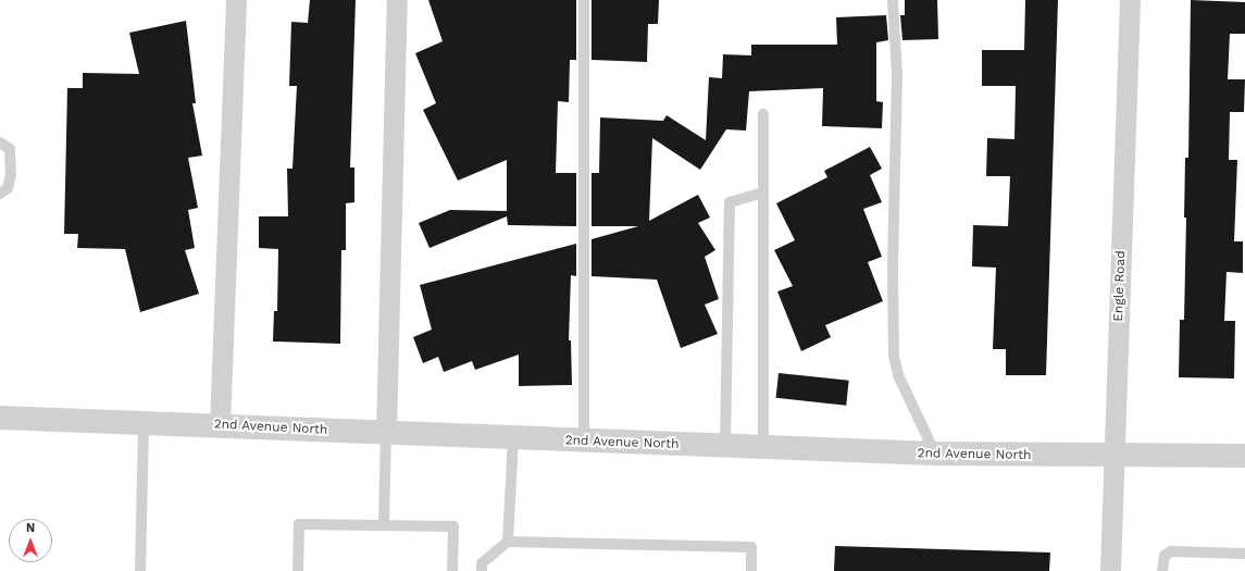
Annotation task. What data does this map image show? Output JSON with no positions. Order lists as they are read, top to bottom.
{
  "streets": {
    "street": ["Engle Road", "2nd Avenue North"]
  },
  "crossings": [
    ["Engle Road", "2nd Avenue North"]
  ],
  "north": "top"
}
